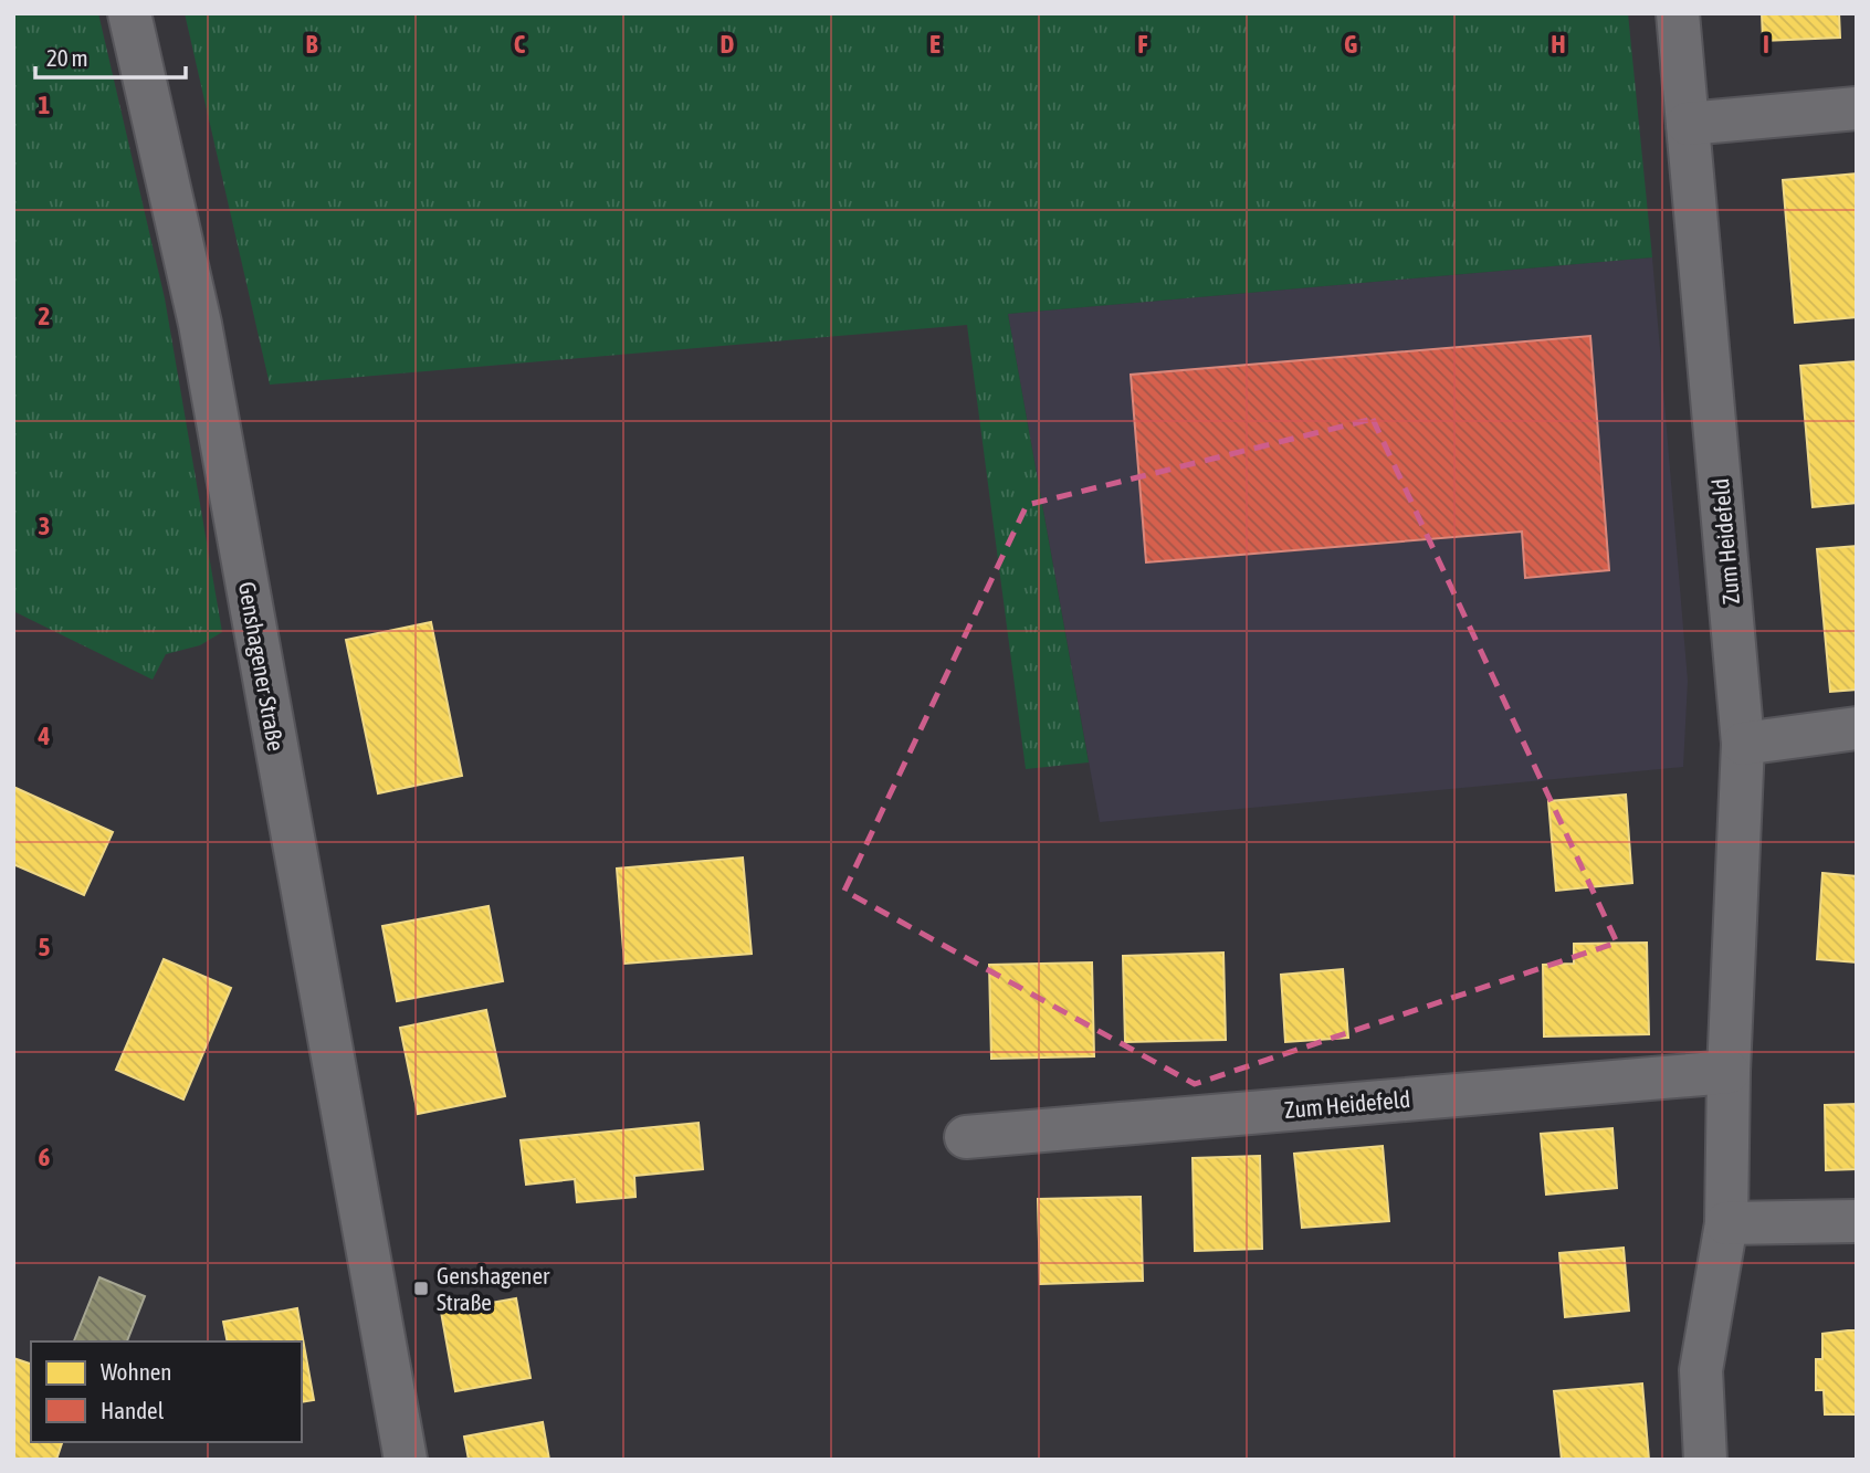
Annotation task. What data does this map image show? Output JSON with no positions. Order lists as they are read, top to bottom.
{
  "streets": {
    "street": ["Zum Heidefeld", "Genshagener Straße"]
  },
  "places": {
    "transit": ["Genshagener Straße"]
  },
  "legend": ["Wohnen", "Handel"],
  "scale_bar": "20 m",
  "grid": {
    "columns": [
      "B",
      "C",
      "D",
      "E",
      "F",
      "G",
      "H",
      "I"
    ],
    "rows": [
      "1",
      "2",
      "3",
      "4",
      "5",
      "6"
    ]
  }
}
